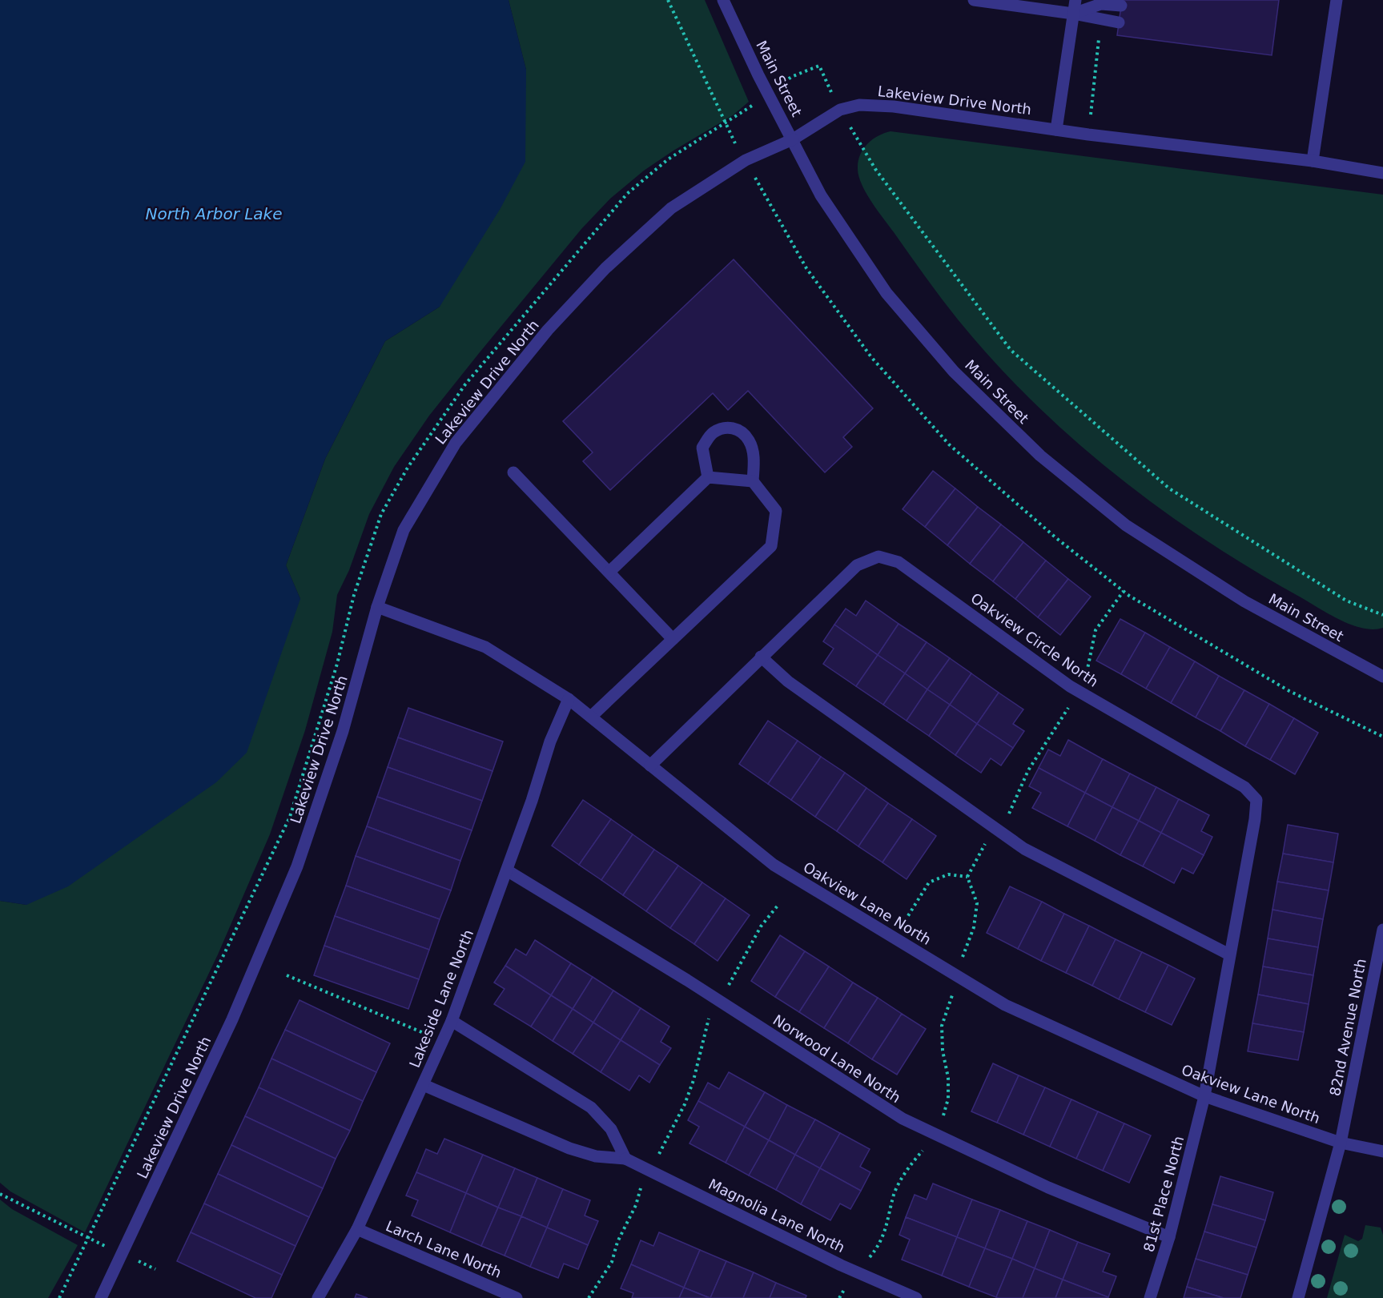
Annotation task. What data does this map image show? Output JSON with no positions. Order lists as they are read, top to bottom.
{
  "streets": {
    "street": [
      "Main Street",
      "Lakeview Drive North",
      "Oakview Circle North",
      "Oakview Lane North",
      "Lakeside Lane North",
      "82nd Avenue North",
      "Norwood Lane North",
      "81st Place North",
      "Magnolia Lane North",
      "Larch Lane North"
    ]
  },
  "crossings": [
    ["Main Street", "Lakeview Drive North"],
    ["Lakeview Drive North", "Oakview Lane North"],
    ["Oakview Circle North", "Oakview Lane North"],
    ["Oakview Circle North", "81st Place North"],
    ["Oakview Lane North", "Lakeside Lane North"],
    ["Oakview Lane North", "82nd Avenue North"],
    ["Oakview Lane North", "81st Place North"],
    ["Lakeside Lane North", "Norwood Lane North"],
    ["Lakeside Lane North", "Magnolia Lane North"],
    ["Lakeside Lane North", "Larch Lane North"],
    ["Norwood Lane North", "81st Place North"]
  ],
  "water": ["North Arbor Lake"]
}
